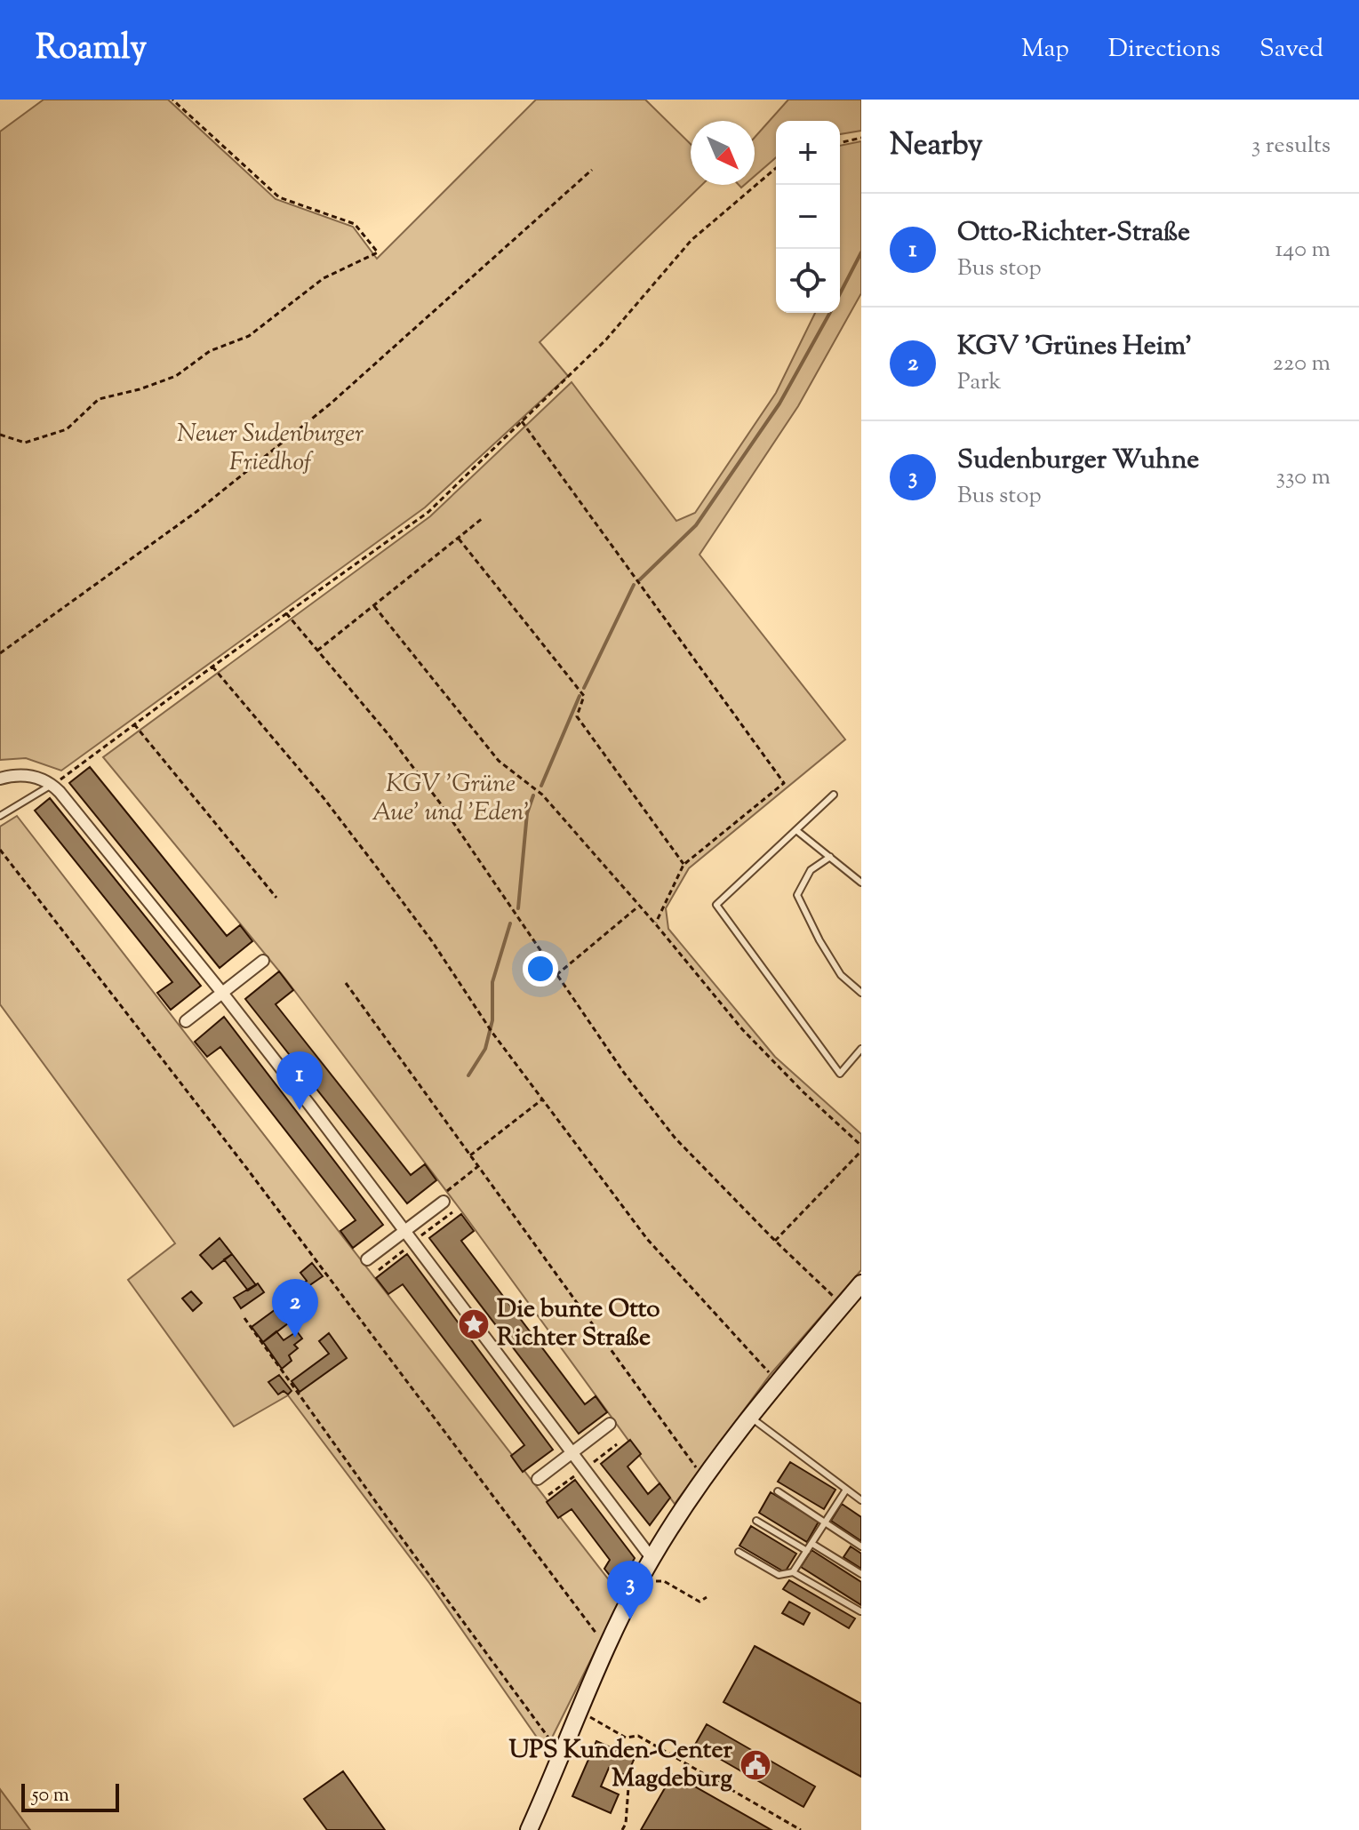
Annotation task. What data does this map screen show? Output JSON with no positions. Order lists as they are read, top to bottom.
{
  "parks": ["Neuer Sudenburger Friedhof", "KGV 'Grüne Aue' und 'Eden'"],
  "places": {
    "place": ["Die bunte Otto Richter Straße"],
    "public building": ["UPS Kunden-Center Magdeburg"]
  },
  "scale_bar": "50 m",
  "north": "bottom right",
  "page": {
    "header": "Roamly",
    "nav": ["Map", "Directions", "Saved"],
    "heading": ["Nearby", "3 results"],
    "map_buttons": ["+", "−"],
    "list": [
      {
        "mark": "1",
        "name": "Otto-Richter-Straße",
        "note": "Bus stop",
        "value": "140 m"
      },
      {
        "mark": "2",
        "name": "KGV 'Grünes Heim'",
        "note": "Park",
        "value": "220 m"
      },
      {
        "mark": "3",
        "name": "Sudenburger Wuhne",
        "note": "Bus stop",
        "value": "330 m"
      }
    ],
    "pins": ["1", "2", "3"],
    "scale": "50 m"
  }
}
